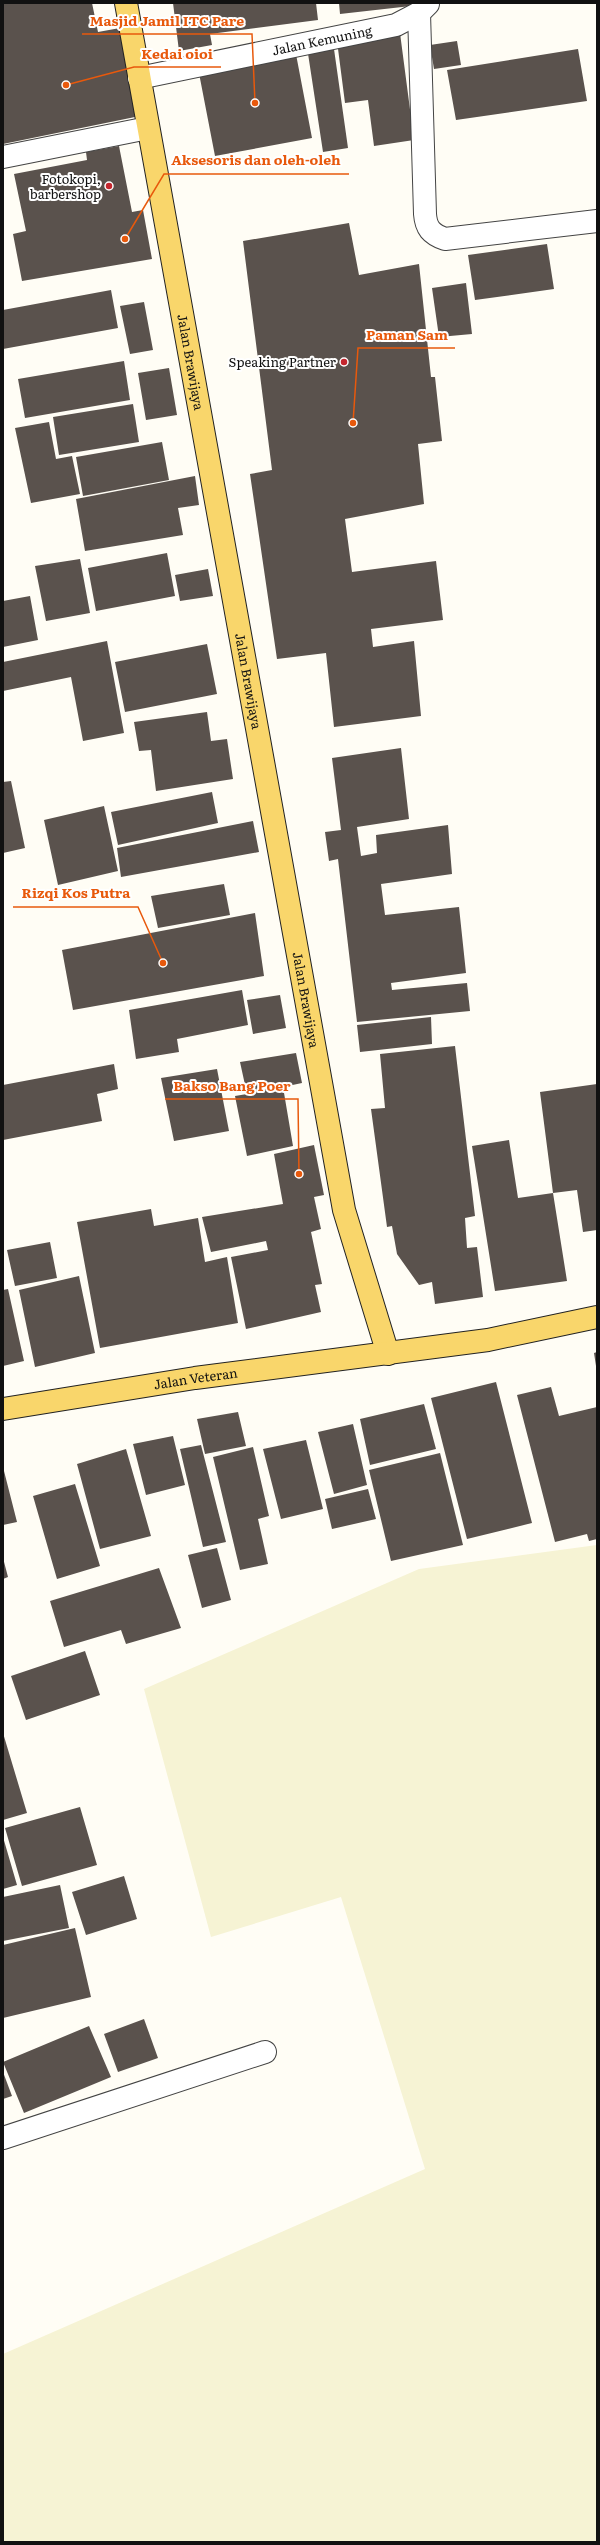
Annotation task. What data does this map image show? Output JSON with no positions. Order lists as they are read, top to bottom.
{
  "streets": {
    "main road": ["Jalan Brawijaya", "Jalan Veteran"],
    "street": ["Jalan Kemuning"]
  },
  "crossings": [
    ["Jalan Kemuning", "Jalan Brawijaya"],
    ["Jalan Brawijaya", "Jalan Veteran"]
  ],
  "places": [
    "Kedai oioi",
    "Masjid Jamil ITC Pare",
    "Fotokopi, barbershop",
    "Aksesoris dan oleh-oleh",
    "Speaking Partner",
    "Paman Sam",
    "Rizqi Kos Putra",
    "Bakso Bang Poer"
  ]
}
